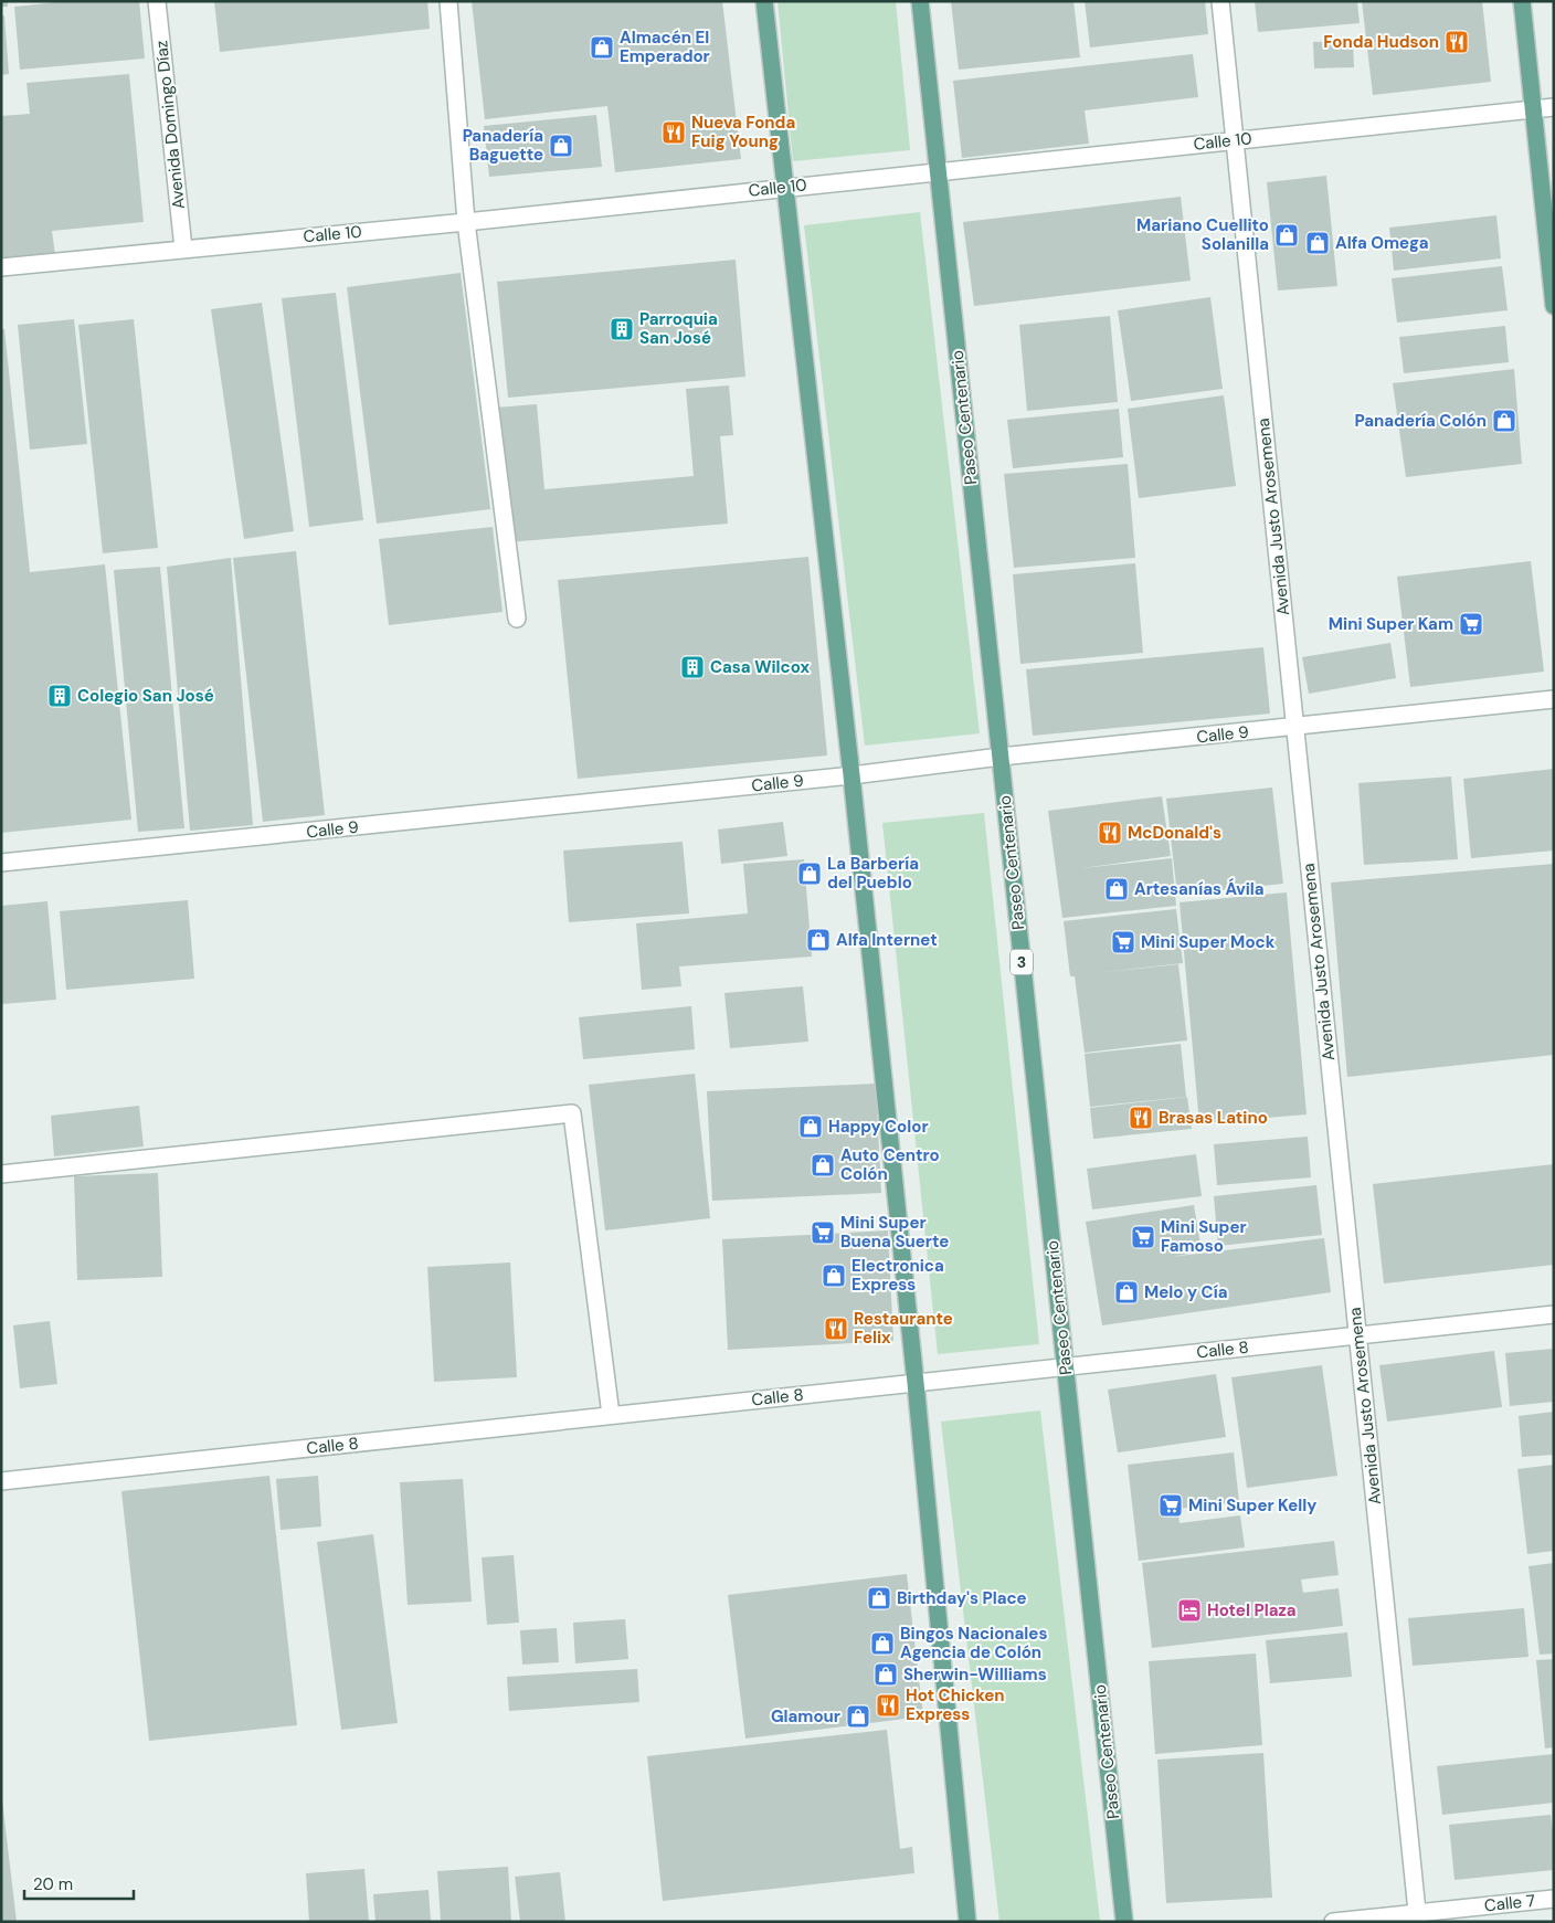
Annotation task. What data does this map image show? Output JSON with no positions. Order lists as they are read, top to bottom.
{
  "streets": {
    "main road": ["Paseo Centenario", "3"],
    "street": [
      "Avenida Domingo Díaz",
      "Calle 10",
      "Avenida Justo Arosemena",
      "Calle 9",
      "Calle 8",
      "Calle 7"
    ]
  },
  "crossings": [
    ["Avenida Domingo Díaz", "Calle 10"],
    ["Calle 10", "Paseo Centenario"],
    ["Calle 10", "Avenida Justo Arosemena"],
    ["Paseo Centenario", "Calle 9"],
    ["Paseo Centenario", "Calle 8"],
    ["Avenida Justo Arosemena", "Calle 9"],
    ["Avenida Justo Arosemena", "Calle 8"],
    ["Avenida Justo Arosemena", "Calle 7"]
  ],
  "places": {
    "restaurant": [
      "Fonda Hudson",
      "Nueva Fonda Fuig Young",
      "McDonald's",
      "Brasas Latino",
      "Restaurante Felix",
      "Hot Chicken Express"
    ],
    "shop": [
      "Almacén El Emperador",
      "Panadería Baguette",
      "Mariano Cuellito Solanilla",
      "Alfa Omega",
      "Panadería Colón",
      "La Barbería del Pueblo",
      "Artesanías Ávila",
      "Alfa Internet",
      "Happy Color",
      "Auto Centro Colón",
      "Electronica Express",
      "Melo y Cía",
      "Birthday's Place",
      "Bingos Nacionales Agencia de Colón",
      "Sherwin-Williams",
      "Glamour"
    ],
    "building": ["Parroquia San José", "Casa Wilcox", "Colegio San José"],
    "supermarket": [
      "Mini Super Kam",
      "Mini Super Mock",
      "Mini Super Buena Suerte",
      "Mini Super Famoso",
      "Mini Super Kelly"
    ],
    "hotel": ["Hotel Plaza"]
  },
  "scale_bar": "20 m"
}
